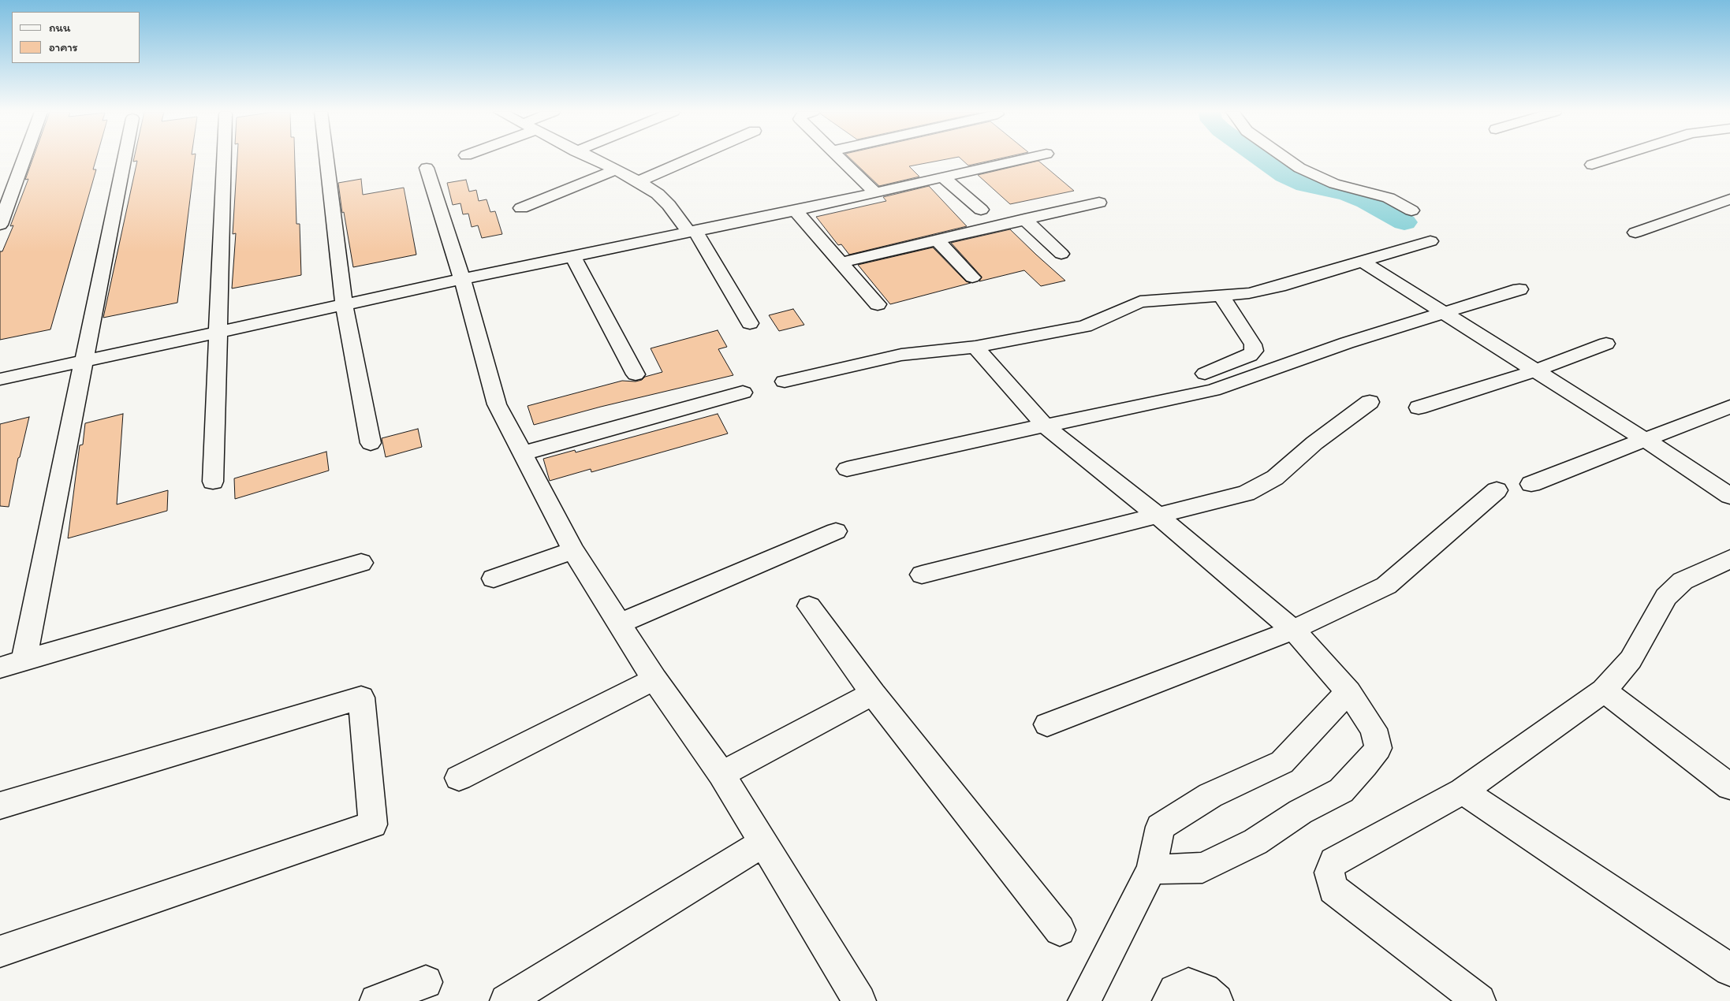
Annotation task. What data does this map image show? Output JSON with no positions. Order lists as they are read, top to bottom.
{
  "legend": ["ถนน", "อาคาร"]
}
